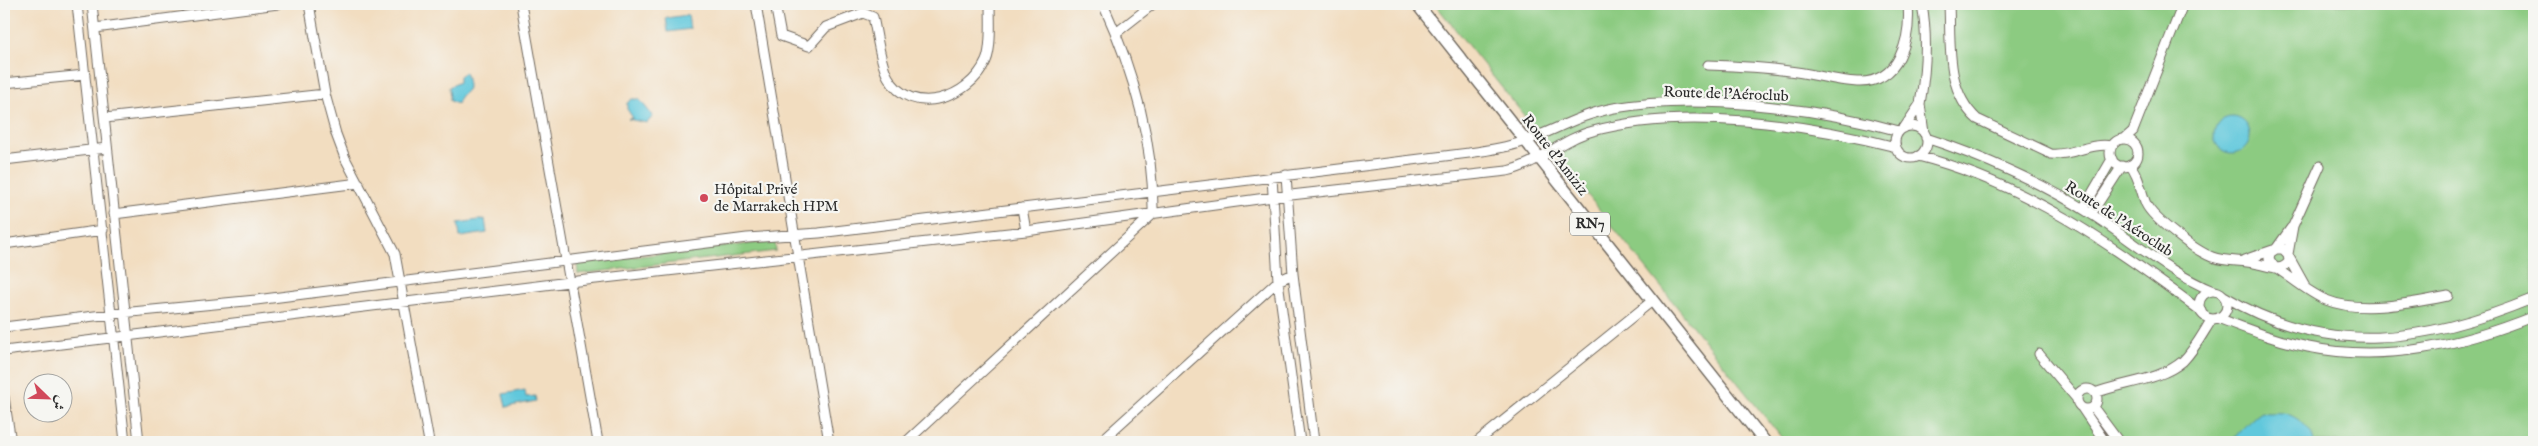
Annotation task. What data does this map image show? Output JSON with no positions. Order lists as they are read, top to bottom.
{
  "streets": {
    "main road": ["Route d'Amiziz", "RN7"],
    "street": ["Route de l’Aéroclub"]
  },
  "crossings": [
    ["Route de l’Aéroclub", "Route d'Amiziz"]
  ],
  "places": ["Hôpital Privé de Marrakech HPM"],
  "north": "bottom right"
}
